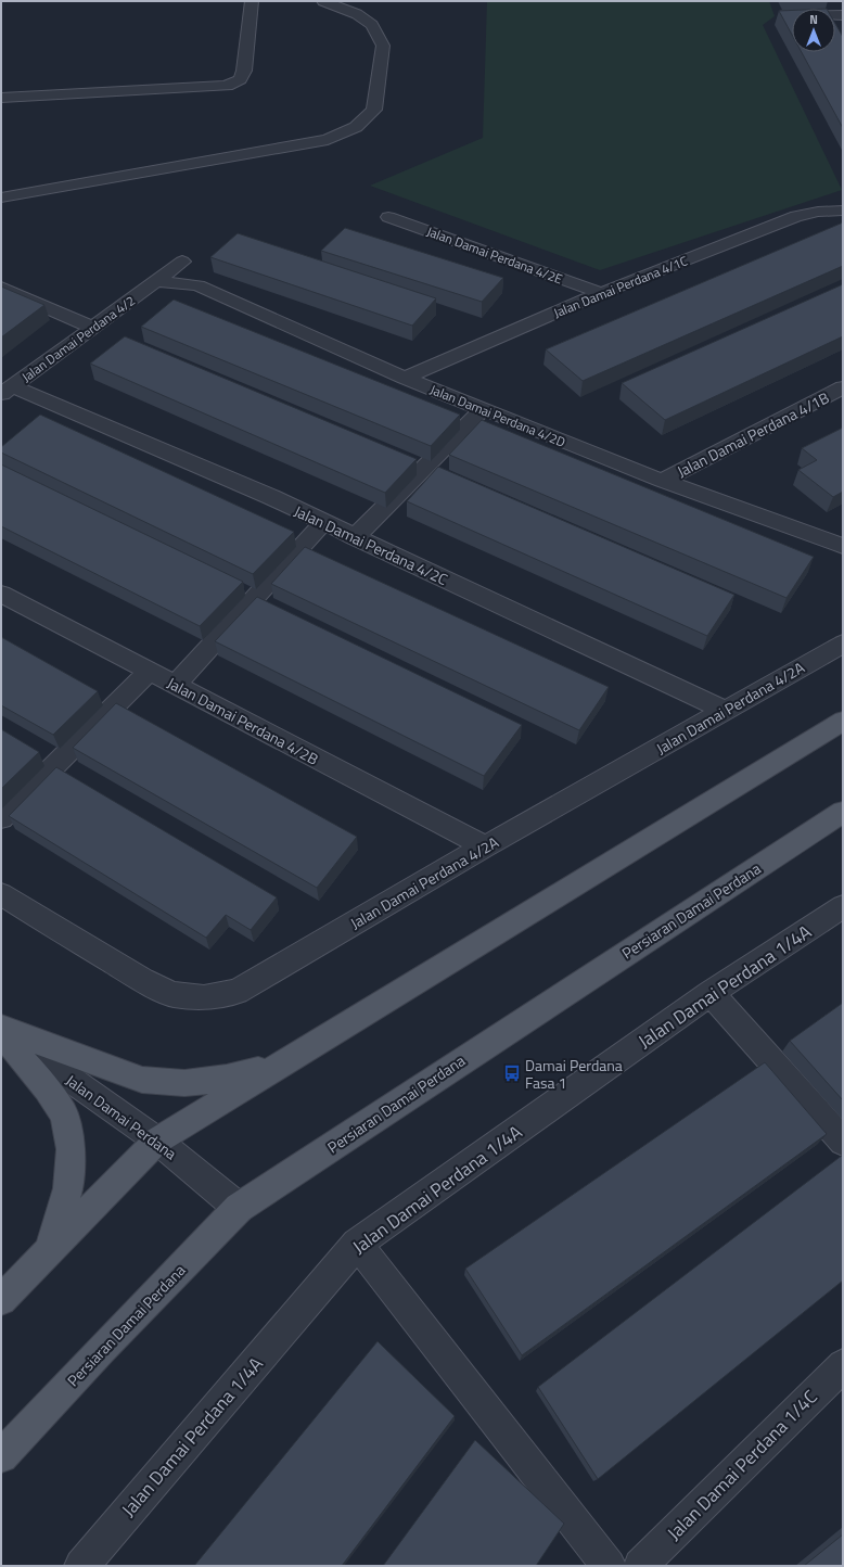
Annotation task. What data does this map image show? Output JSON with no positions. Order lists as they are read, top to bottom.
{
  "streets": {
    "main road": ["Persiaran Damai Perdana"],
    "street": [
      "Jalan Damai Perdana 4/2E",
      "Jalan Damai Perdana 4/1C",
      "Jalan Damai Perdana 4/2",
      "Jalan Damai Perdana 4/2D",
      "Jalan Damai Perdana 4/1B",
      "Jalan Damai Perdana 4/2C",
      "Jalan Damai Perdana 4/2A",
      "Jalan Damai Perdana 4/2B",
      "Jalan Damai Perdana 1/4A",
      "Jalan Damai Perdana",
      "Jalan Damai Perdana 1/4C"
    ]
  },
  "crossings": [
    ["Jalan Damai Perdana 4/2E", "Jalan Damai Perdana 4/1C"],
    ["Jalan Damai Perdana 4/1C", "Jalan Damai Perdana 4/2D"],
    ["Jalan Damai Perdana 4/2", "Jalan Damai Perdana 4/2D"],
    ["Jalan Damai Perdana 4/2", "Jalan Damai Perdana 4/2C"],
    ["Jalan Damai Perdana 4/2D", "Jalan Damai Perdana 4/1B"],
    ["Jalan Damai Perdana 4/2C", "Jalan Damai Perdana 4/2A"],
    ["Jalan Damai Perdana 4/2A", "Jalan Damai Perdana 4/2B"],
    ["Persiaran Damai Perdana", "Jalan Damai Perdana"]
  ],
  "places": {
    "bus stop": ["Damai Perdana Fasa 1"]
  },
  "north": "top"
}
